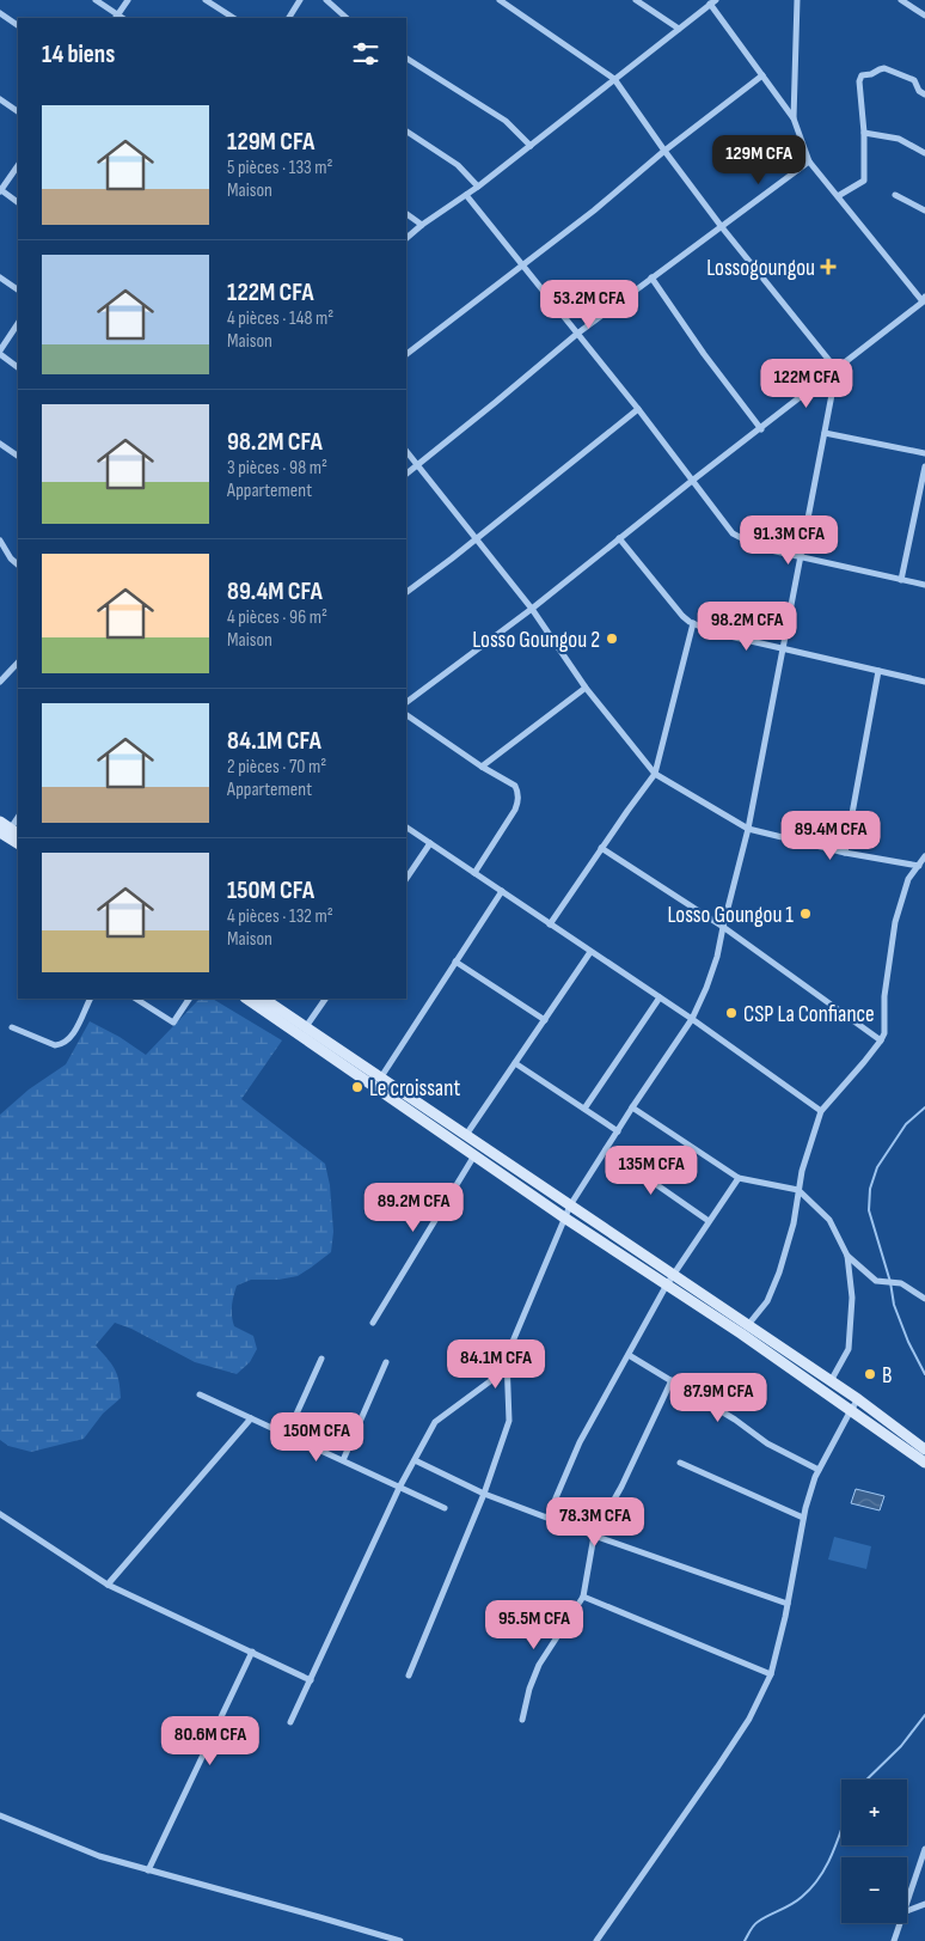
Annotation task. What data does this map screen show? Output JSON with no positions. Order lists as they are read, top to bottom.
{
  "places": {
    "health": ["Lossogoungou"],
    "other": [
      "Losso Goungou 2",
      "Losso Goungou 1",
      "CSP La Confiance",
      "Le croissant",
      "B"
    ]
  },
  "page": {
    "heading": "14 biens",
    "list": [
      {
        "name": "129M CFA",
        "note": "5 pièces · 133 m² · Maison"
      },
      {
        "name": "122M CFA",
        "note": "4 pièces · 148 m² · Maison"
      },
      {
        "name": "98.2M CFA",
        "note": "3 pièces · 98 m² · Appartement"
      },
      {
        "name": "89.4M CFA",
        "note": "4 pièces · 96 m² · Maison"
      },
      {
        "name": "84.1M CFA",
        "note": "2 pièces · 70 m² · Appartement"
      },
      {
        "name": "150M CFA",
        "note": "4 pièces · 132 m² · Maison"
      }
    ],
    "price": [
      "129M CFA",
      "53.2M CFA",
      "122M CFA",
      "91.3M CFA",
      "98.2M CFA",
      "89.4M CFA",
      "135M CFA",
      "89.2M CFA",
      "84.1M CFA",
      "87.9M CFA",
      "150M CFA",
      "78.3M CFA",
      "95.5M CFA",
      "80.6M CFA"
    ],
    "map_buttons": ["+", "−"]
  }
}
